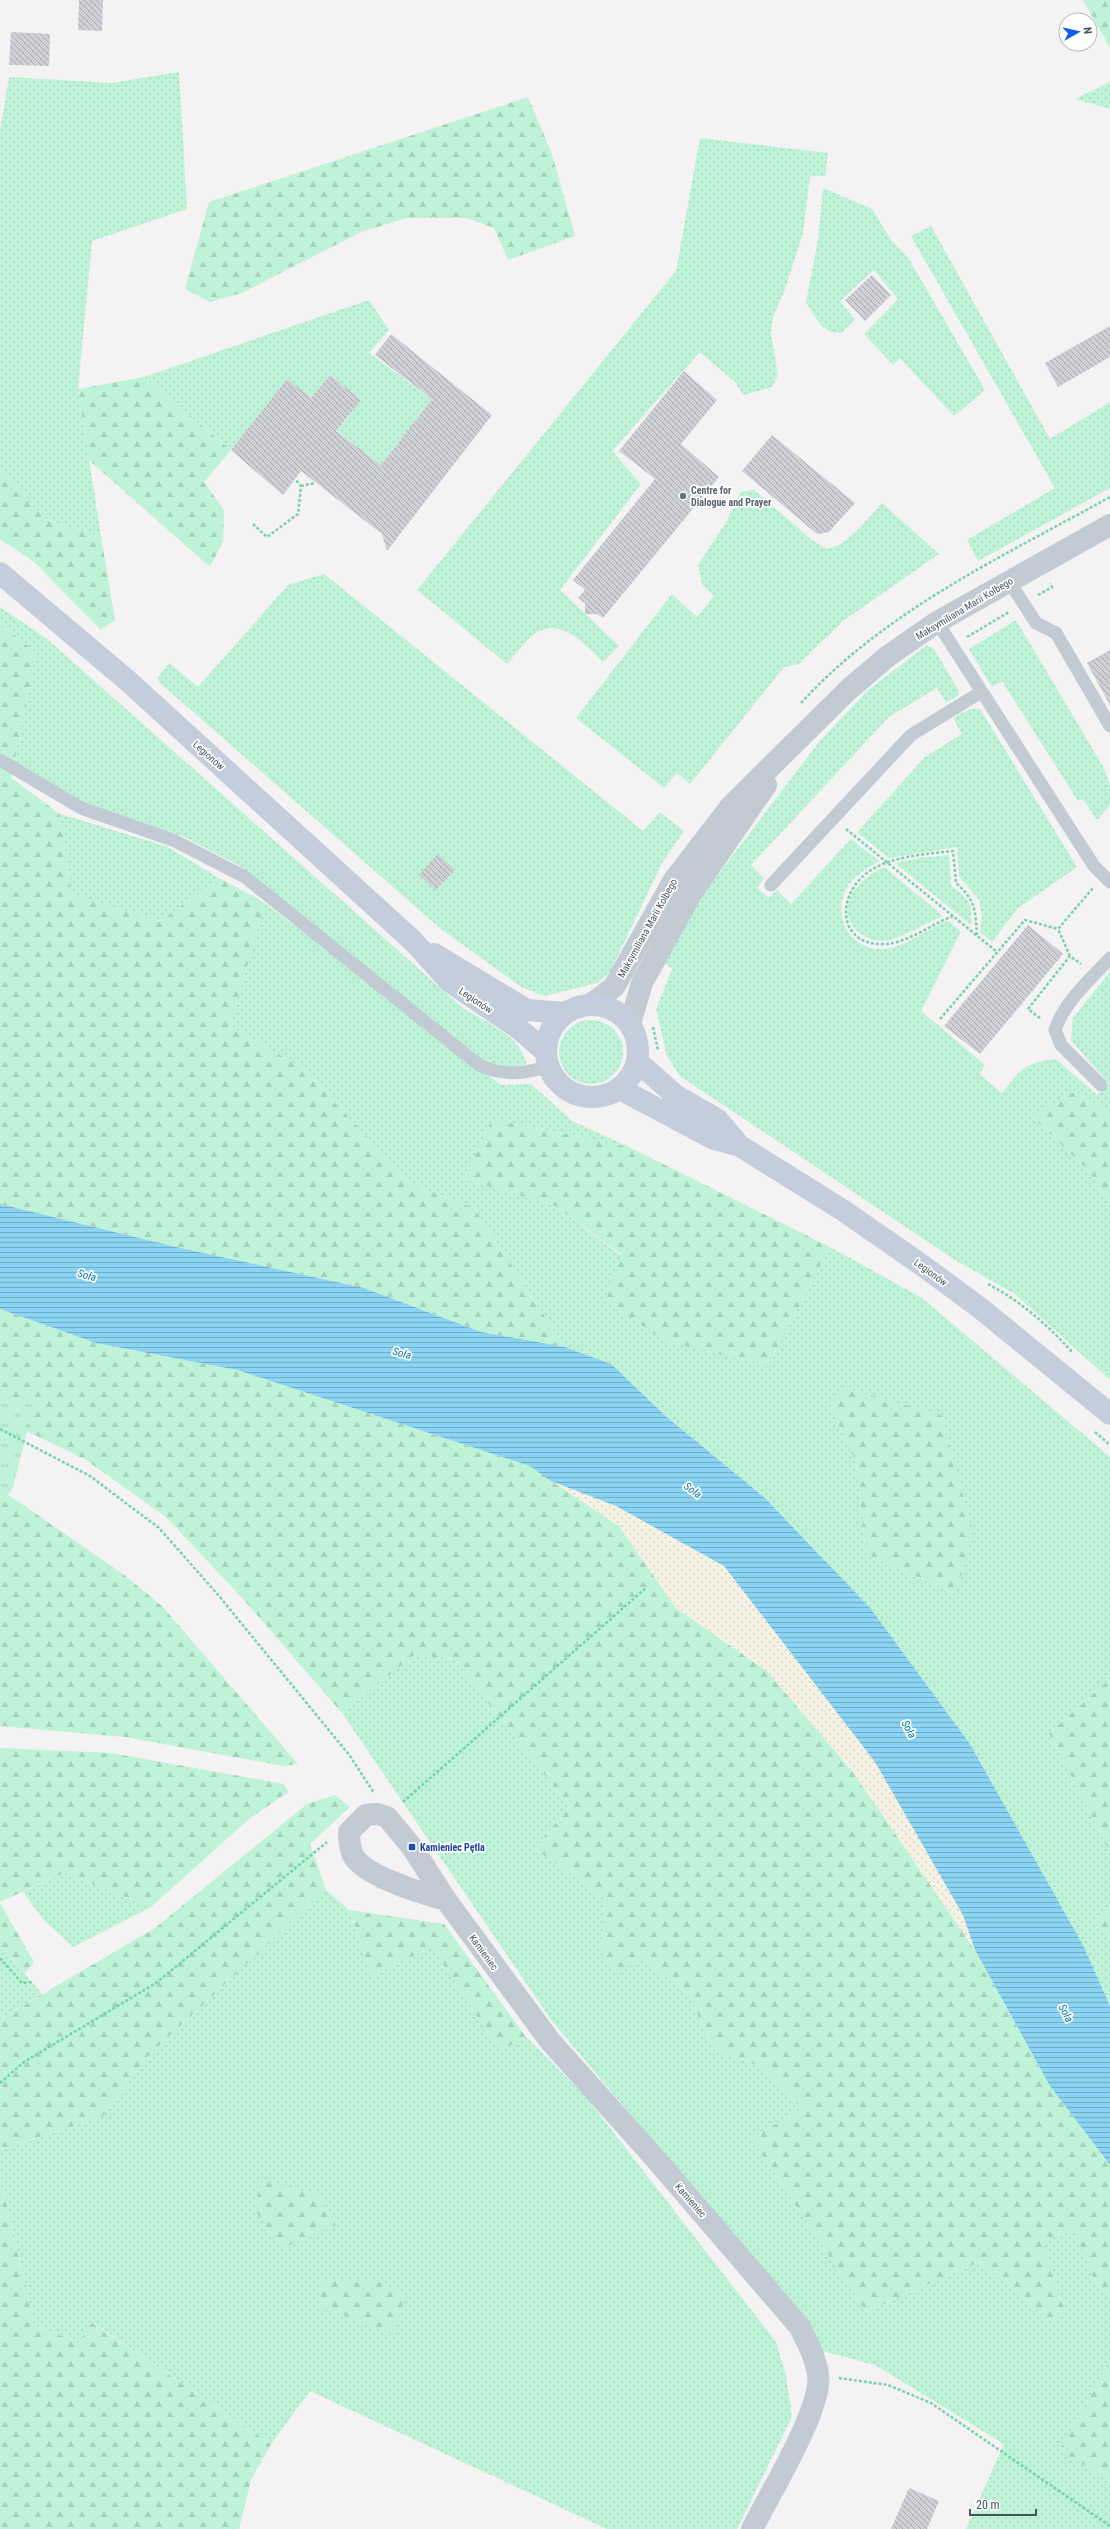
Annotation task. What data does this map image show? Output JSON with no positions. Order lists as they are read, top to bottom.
{
  "streets": {
    "main road": ["Legionów"],
    "street": ["Maksymiliana Marii Kolbego", "Kamieniec"]
  },
  "crossings": [
    ["Maksymiliana Marii Kolbego", "Legionów"]
  ],
  "water": ["Soła"],
  "places": {
    "other": ["Centre for Dialogue and Prayer"],
    "transit": ["Kamieniec Pętla"]
  },
  "scale_bar": "20 m",
  "north": "right"
}
